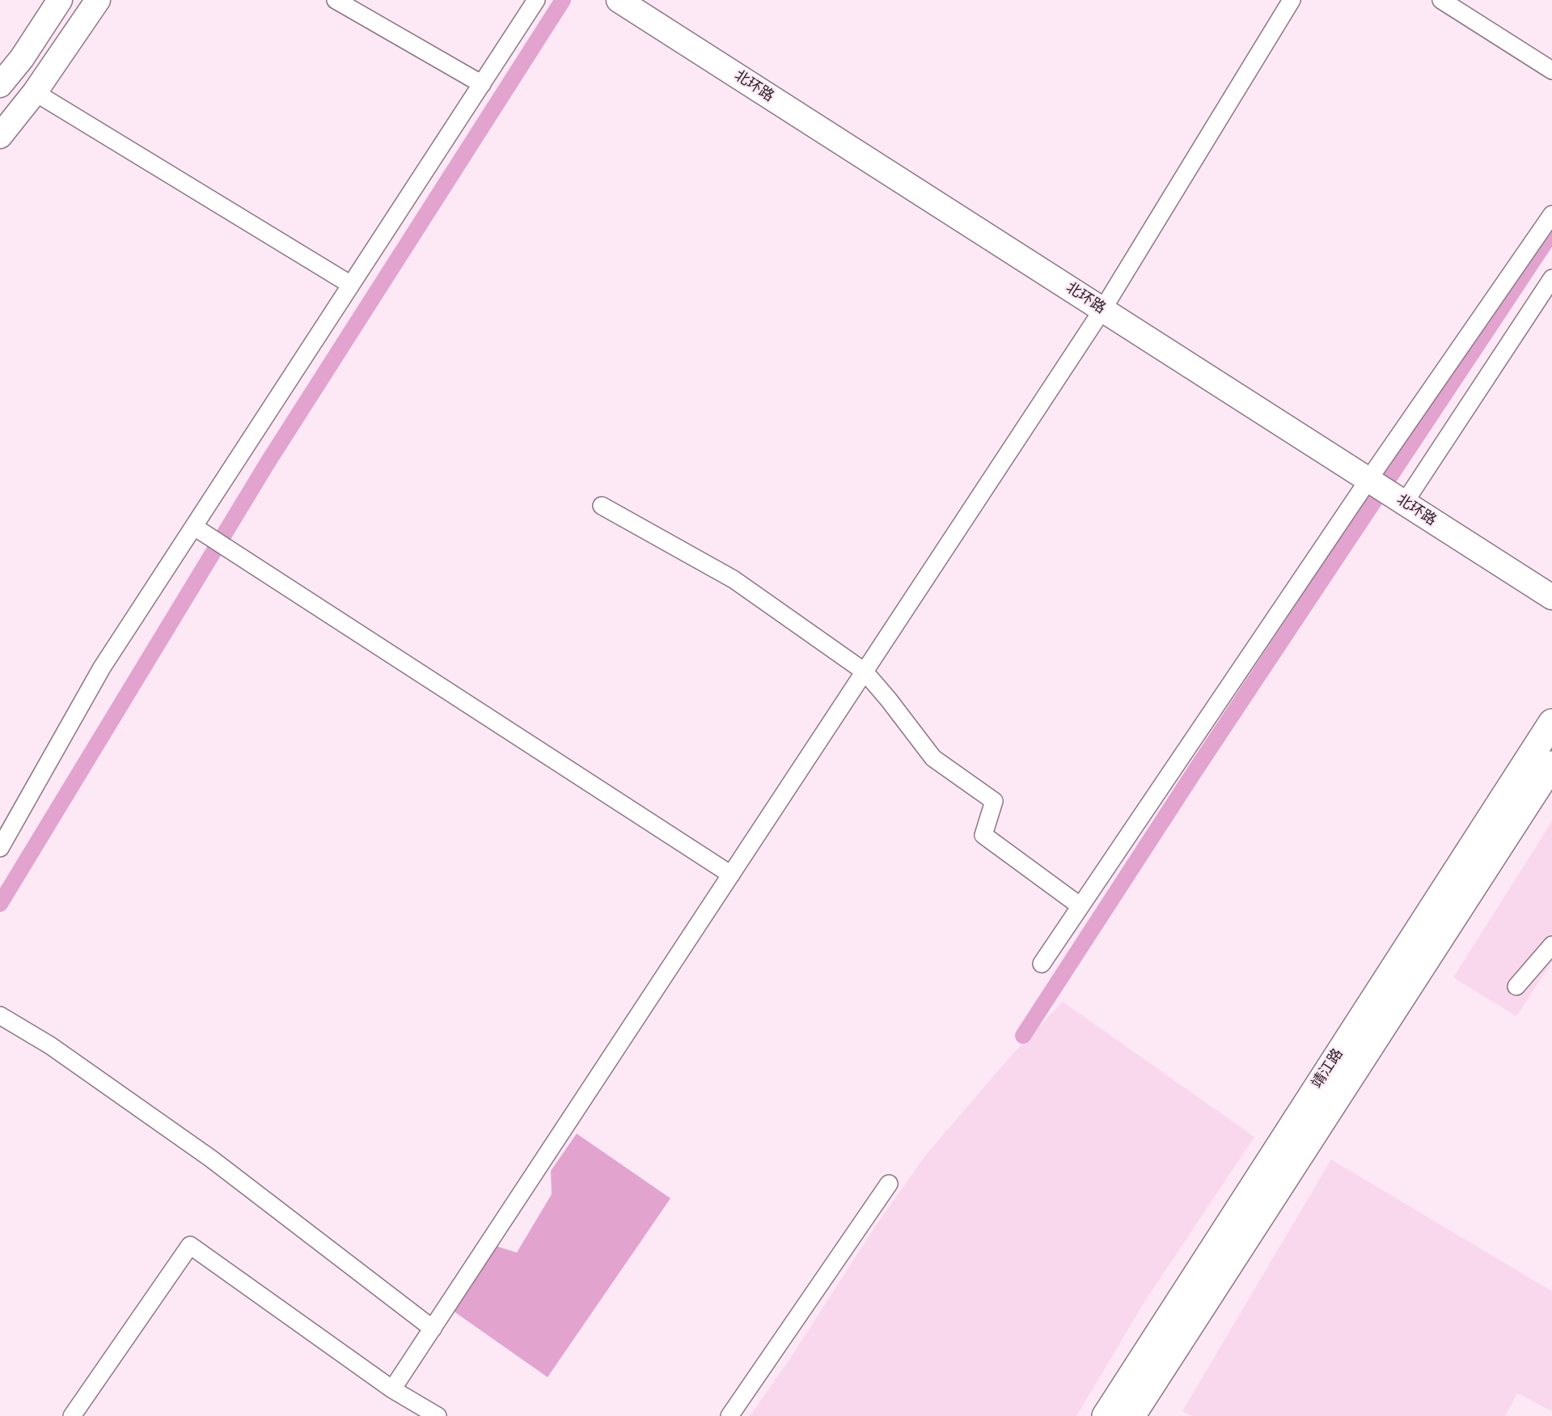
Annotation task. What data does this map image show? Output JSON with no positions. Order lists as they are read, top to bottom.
{
  "streets": {
    "main road": ["北环路", "靖江路"]
  }
}
